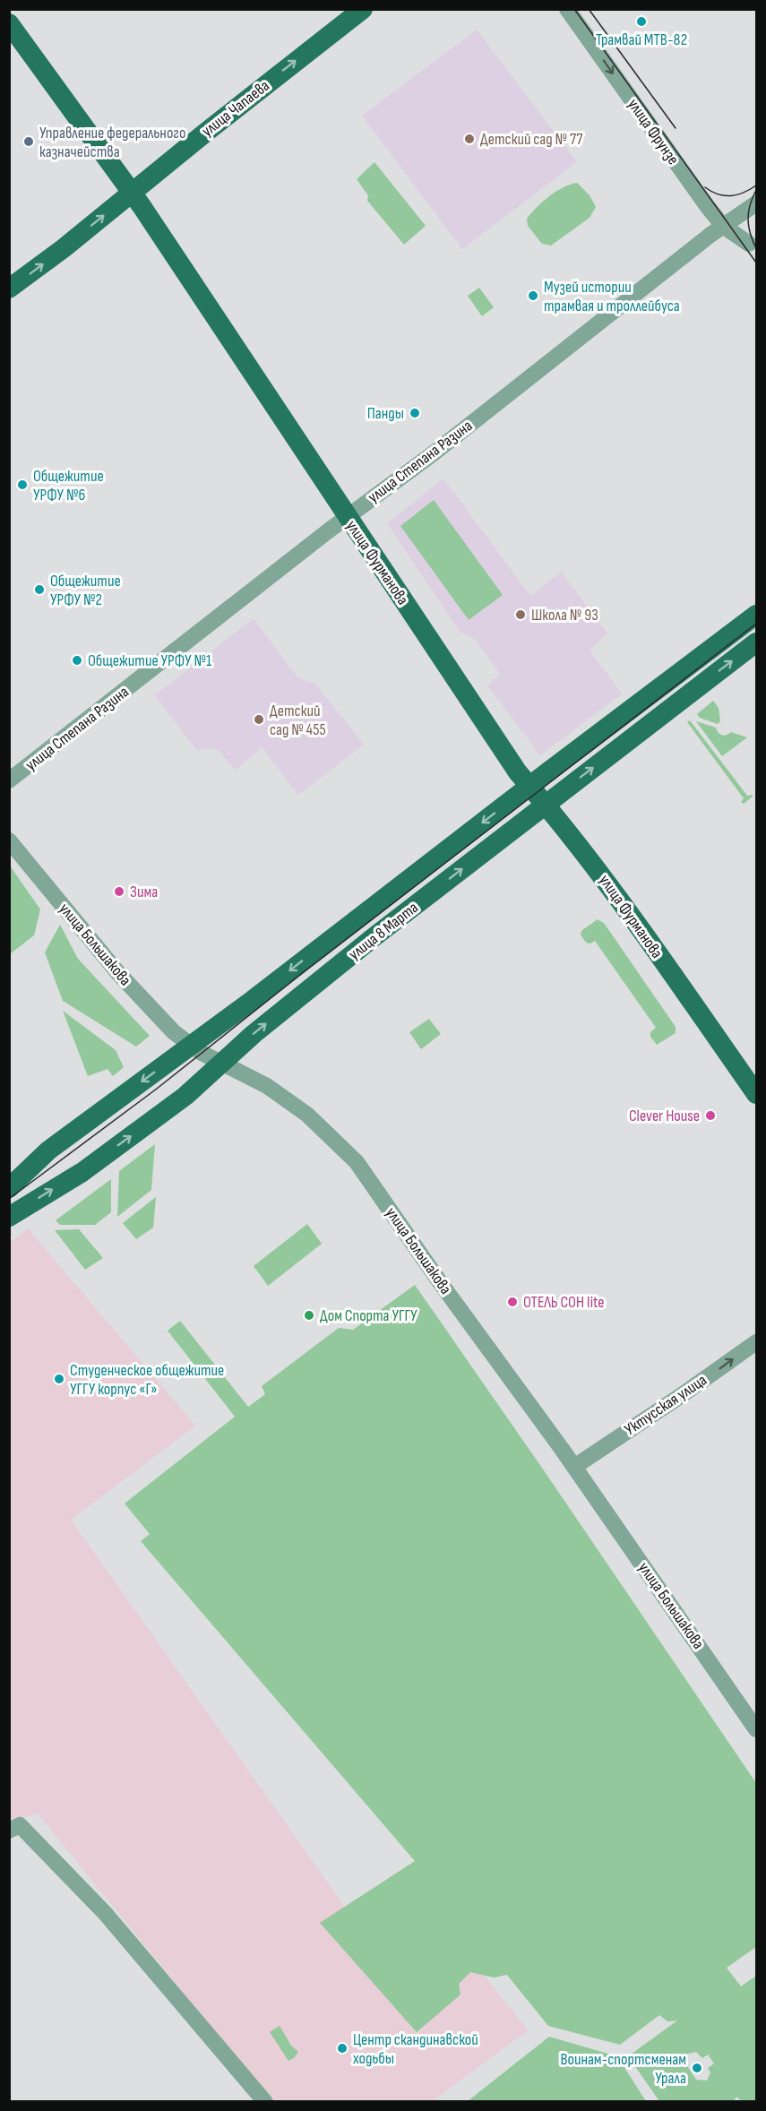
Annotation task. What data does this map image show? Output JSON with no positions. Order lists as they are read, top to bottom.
{
  "streets": {
    "main road": ["улица Чапаева", "улица Фурманова", "улица 8 Марта"],
    "street": [
      "улица Фрунзе",
      "улица Степана Разина",
      "улица Большакова",
      "Уктусская улица"
    ]
  },
  "crossings": [
    ["улица Чапаева", "улица Фурманова"],
    ["улица Фрунзе", "улица Степана Разина"],
    ["улица Степана Разина", "улица Фурманова"],
    ["улица Фурманова", "улица 8 Марта"],
    ["улица 8 Марта", "улица Большакова"],
    ["улица Большакова", "Уктусская улица"]
  ],
  "one_way": ["улица Чапаева", "улица Фрунзе", "Уктусская улица"],
  "places": [
    "Трамвай МТВ-82",
    "Детский сад № 77",
    "Управление федерального казначейства",
    "Музей истории трамвая и троллейбуса",
    "Панды",
    "Общежитие УРФУ №6",
    "Общежитие УРФУ №2",
    "Школа № 93",
    "Общежитие УРФУ №1",
    "Детский сад № 455",
    "Зима",
    "Clever House",
    "ОТЕЛЬ СОН lite",
    "Дом Спорта УГГУ",
    "Студенческое общежитие УГГУ корпус «Г»",
    "Центр скандинавской ходьбы",
    "Воинам-спортсменам Урала"
  ]
}
